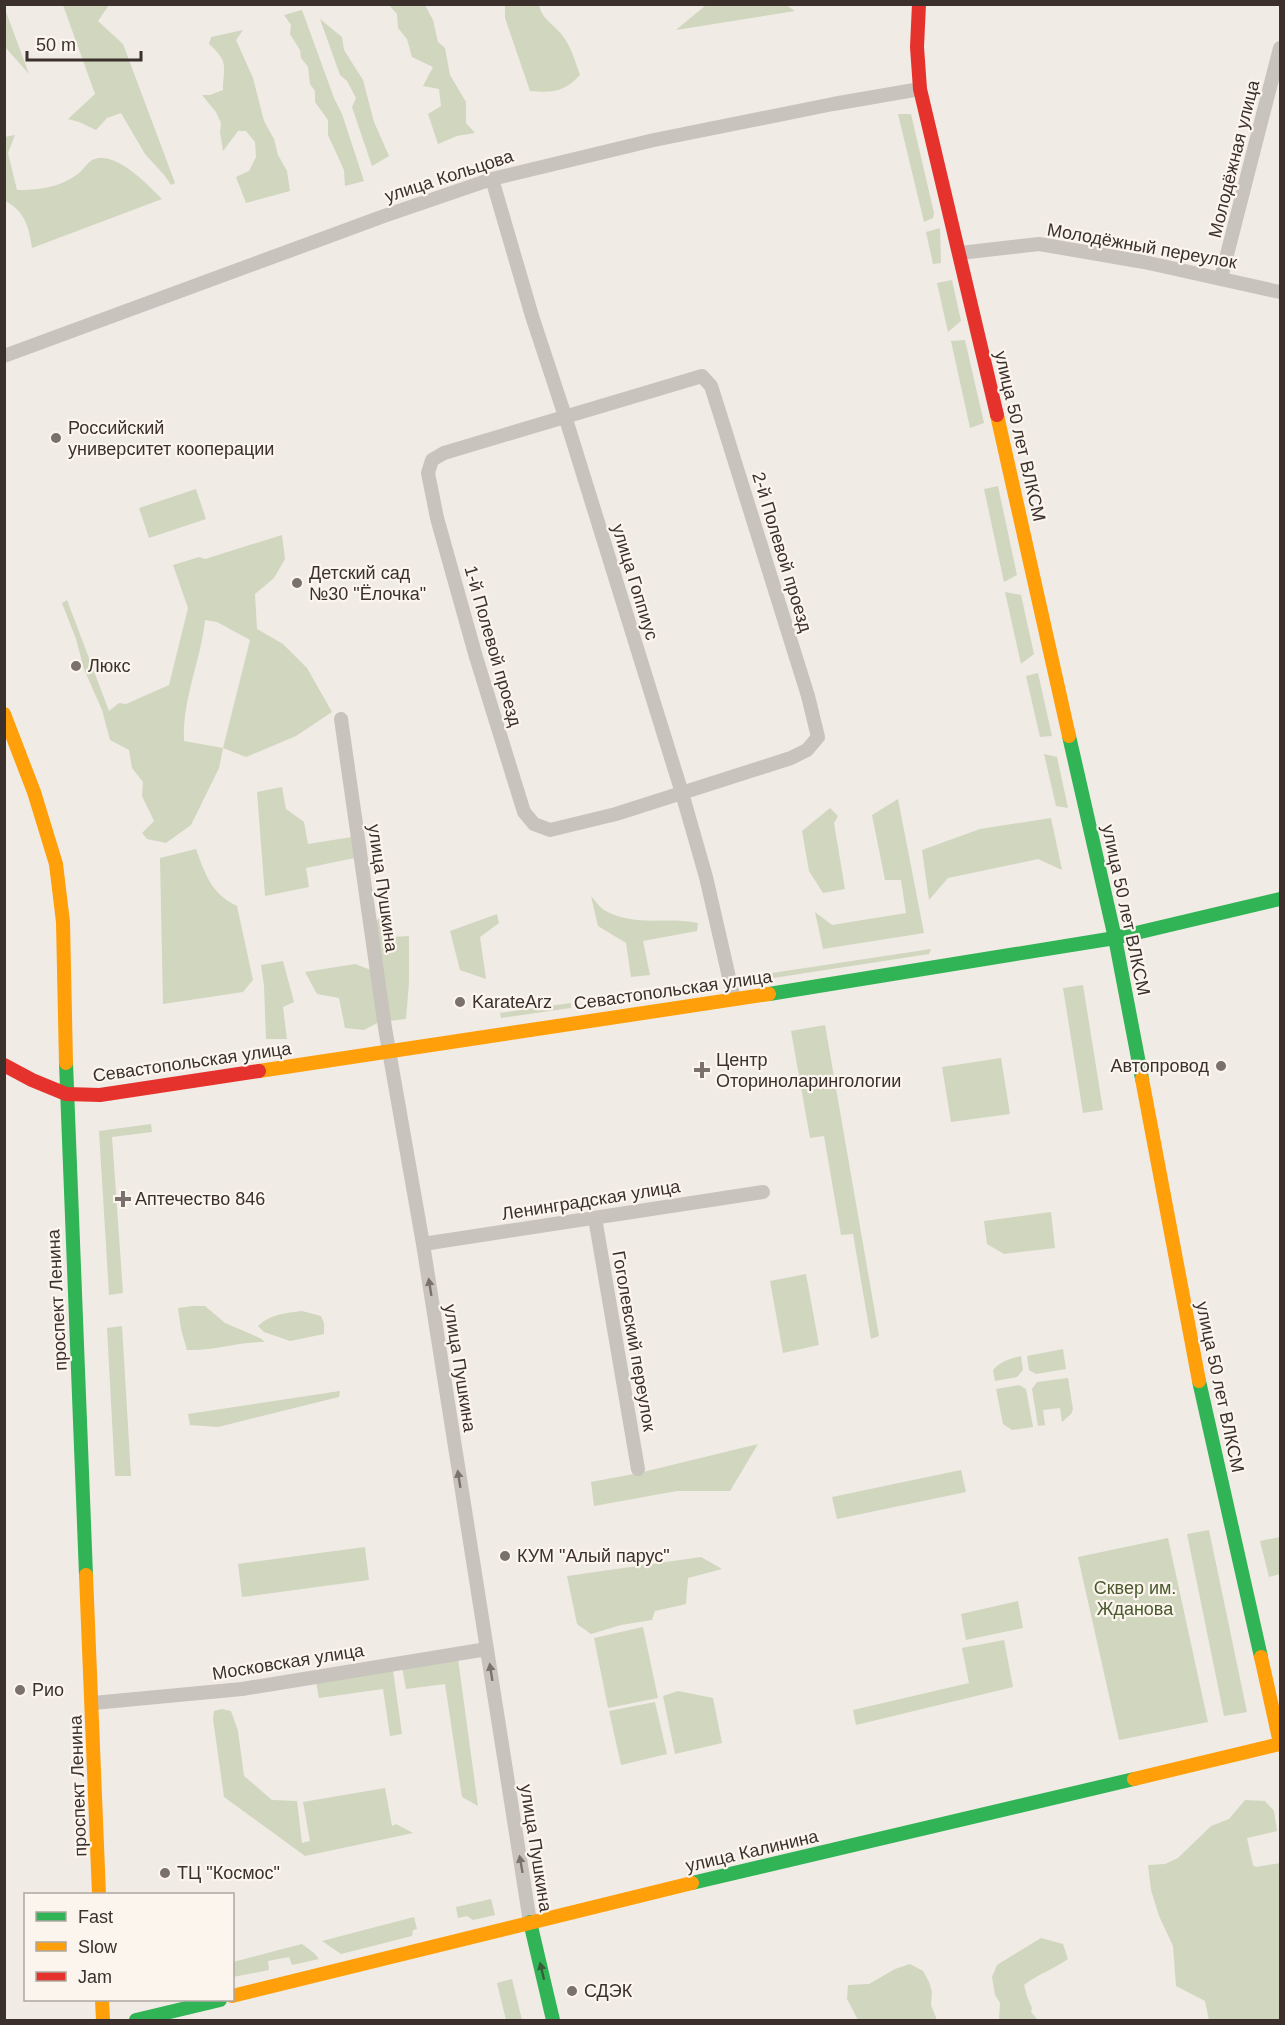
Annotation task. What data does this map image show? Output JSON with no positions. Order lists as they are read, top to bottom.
{
  "streets": {
    "street": [
      "Молодёжная улица",
      "улица Кольцова",
      "Молодёжный переулок",
      "улица 50 лет ВЛКСМ",
      "2-й Полевой проезд",
      "улица Гоппиус",
      "1-й Полевой проезд",
      "улица Пушкина",
      "Севастопольская улица",
      "Ленинградская улица",
      "проспект Ленина",
      "Гоголевский переулок",
      "Московская улица",
      "улица Калинина"
    ]
  },
  "crossings": [
    ["Молодёжная улица", "Молодёжный переулок"],
    ["улица Кольцова", "улица 50 лет ВЛКСМ"],
    ["улица Кольцова", "улица Гоппиус"],
    ["Молодёжный переулок", "улица 50 лет ВЛКСМ"],
    ["улица 50 лет ВЛКСМ", "Севастопольская улица"],
    ["улица 50 лет ВЛКСМ", "улица Калинина"],
    ["2-й Полевой проезд", "улица Гоппиус"],
    ["2-й Полевой проезд", "1-й Полевой проезд"],
    ["улица Гоппиус", "1-й Полевой проезд"],
    ["улица Гоппиус", "Севастопольская улица"],
    ["улица Пушкина", "Севастопольская улица"],
    ["улица Пушкина", "Ленинградская улица"],
    ["улица Пушкина", "Московская улица"],
    ["улица Пушкина", "улица Калинина"],
    ["Севастопольская улица", "проспект Ленина"],
    ["Ленинградская улица", "Гоголевский переулок"],
    ["проспект Ленина", "Московская улица"]
  ],
  "one_way": ["улица Пушкина"],
  "parks": ["Сквер им. Жданова"],
  "places": {
    "other": [
      "Российский университет кооперации",
      "Детский сад №30 \"Ёлочка\"",
      "Люкс",
      "KarateArz",
      "Автопровод",
      "КУМ \"Алый парус\"",
      "Рио",
      "ТЦ \"Космос\"",
      "СДЭК"
    ],
    "health": ["Центр Оториноларингологии", "Аптечество 846"]
  },
  "legend": ["Fast", "Slow", "Jam"],
  "scale_bar": "50 m"
}
